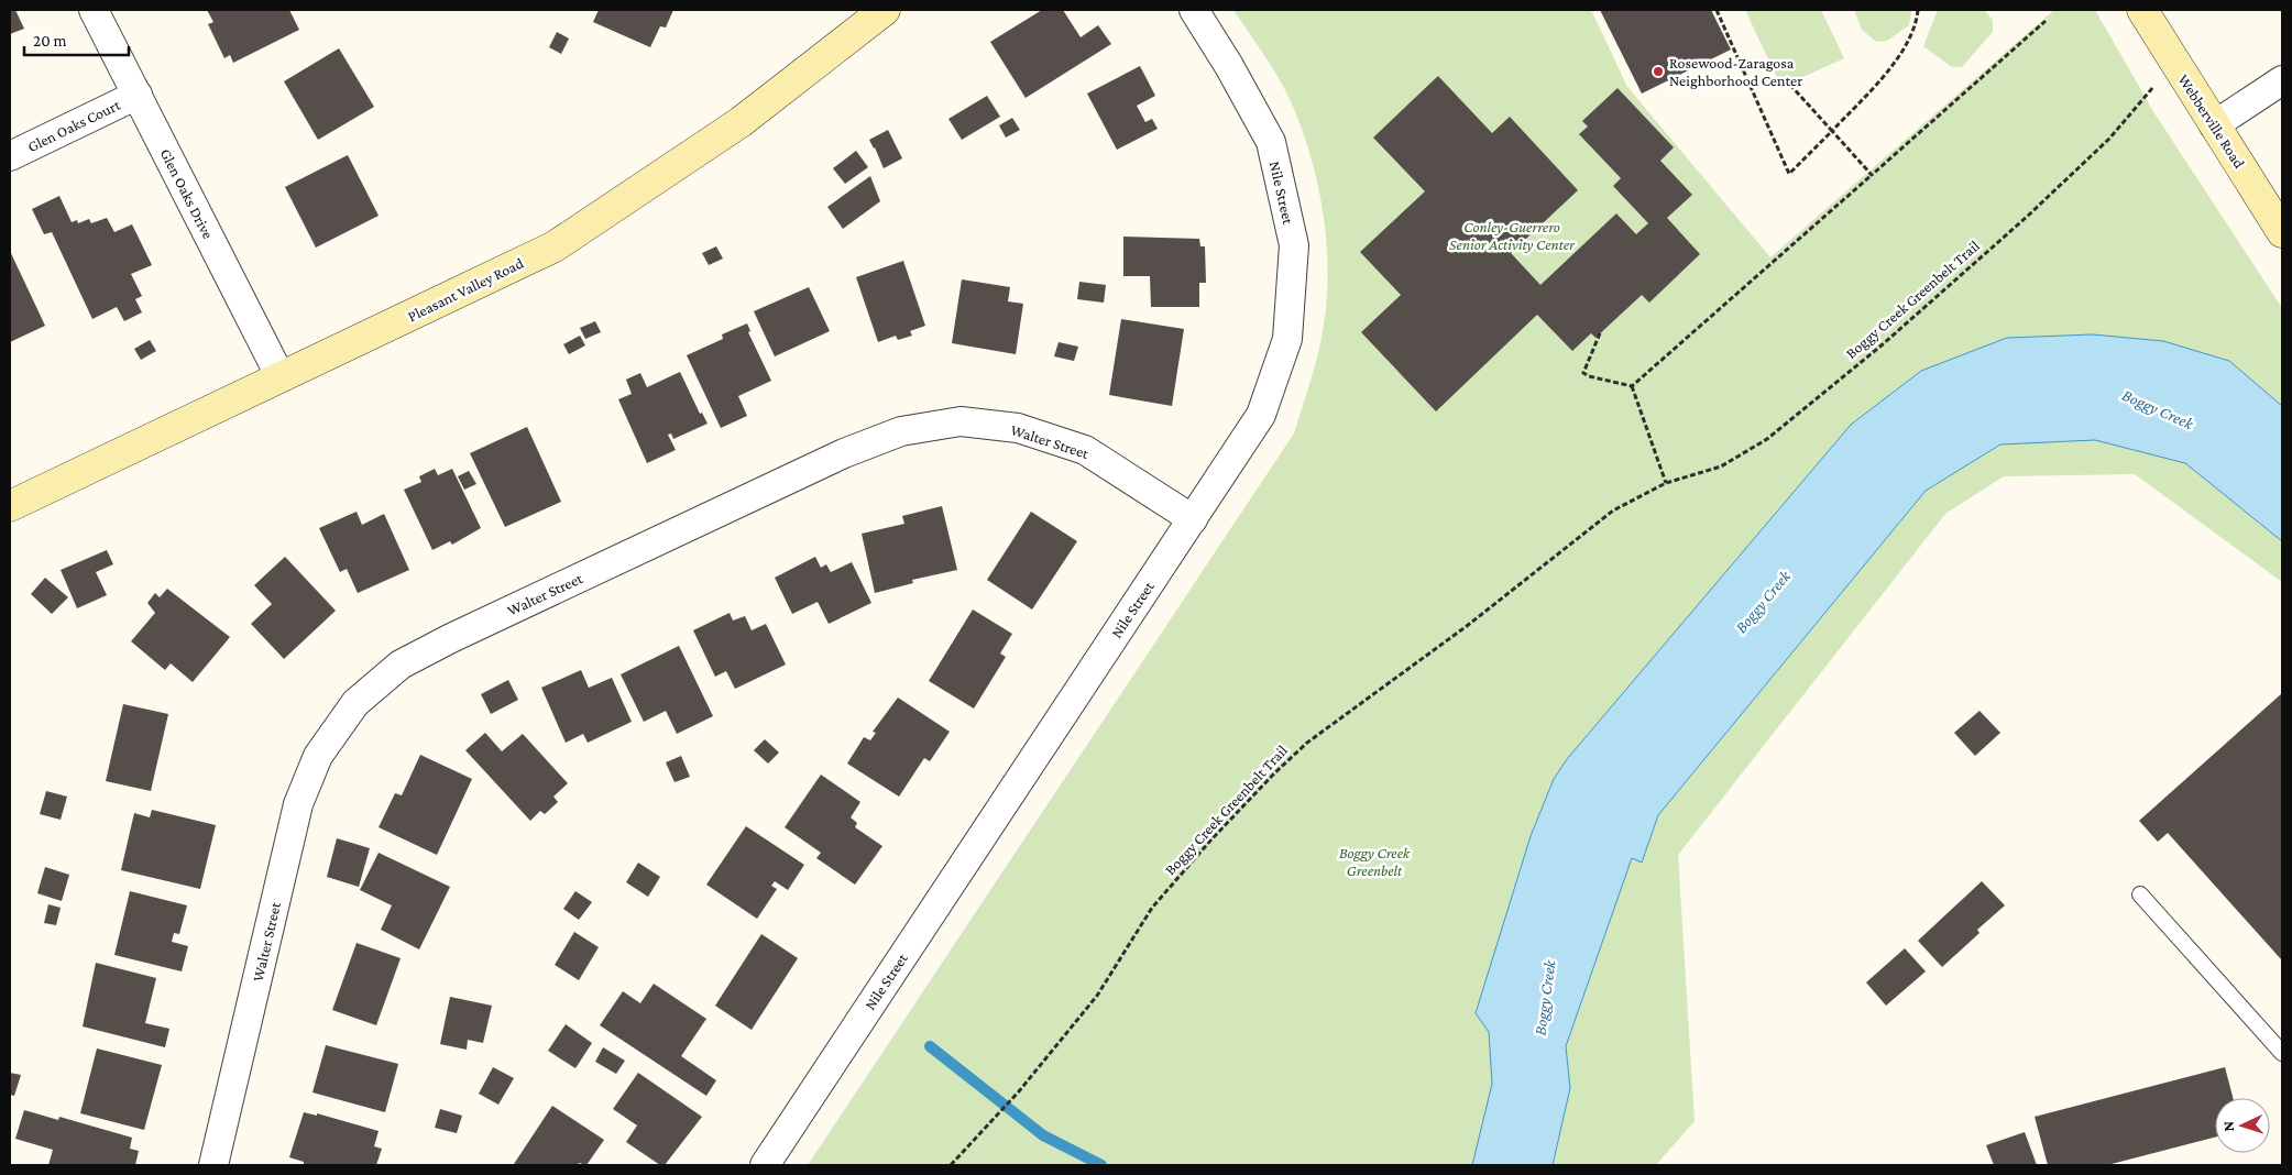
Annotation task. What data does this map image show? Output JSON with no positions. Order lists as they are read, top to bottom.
{
  "streets": {
    "main road": ["Webberville Road", "Pleasant Valley Road"],
    "street": [
      "Glen Oaks Court",
      "Nile Street",
      "Glen Oaks Drive",
      "Walter Street"
    ],
    "path": ["Boggy Creek Greenbelt Trail"]
  },
  "crossings": [
    ["Glen Oaks Court", "Glen Oaks Drive"],
    ["Nile Street", "Walter Street"],
    ["Glen Oaks Drive", "Pleasant Valley Road"]
  ],
  "water": ["Boggy Creek"],
  "parks": ["Conley-Guerrero Senior Activity Center", "Boggy Creek Greenbelt"],
  "places": ["Rosewood-Zaragosa Neighborhood Center"],
  "scale_bar": "20 m",
  "north": "left"
}
